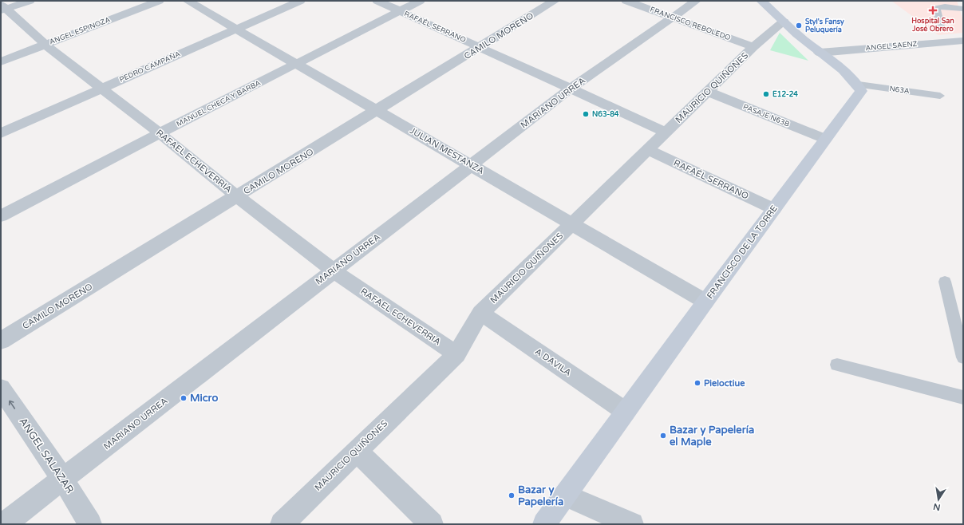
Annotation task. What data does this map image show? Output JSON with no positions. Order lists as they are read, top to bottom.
{
  "streets": {
    "street": [
      "FRANCISCO REBOLEDO",
      "RAFAÉL SERRANO",
      "ANGEL ESPINOZA",
      "CAMILO MORENO",
      "ANGEL SAENZ",
      "PEDRO CAMPAÑA",
      "MAURICIO QUIÑONES",
      "MARIANO URREA",
      "MANUEL CHECA Y BARBA",
      "PASAJE N63B",
      "JULIAN MESTANZA",
      "RAFAEL ECHEVERRIA",
      "FRANCISCO DE LA TORRE",
      "A DAVILA",
      "ANGEL SALAZAR"
    ],
    "lane": ["N63A"]
  },
  "crossings": [
    ["FRANCISCO REBOLEDO", "MAURICIO QUIÑONES"],
    ["FRANCISCO REBOLEDO", "MARIANO URREA"],
    ["RAFAÉL SERRANO", "CAMILO MORENO"],
    ["RAFAÉL SERRANO", "MAURICIO QUIÑONES"],
    ["RAFAÉL SERRANO", "MARIANO URREA"],
    ["RAFAÉL SERRANO", "MANUEL CHECA Y BARBA"],
    ["RAFAÉL SERRANO", "FRANCISCO DE LA TORRE"],
    ["ANGEL ESPINOZA", "RAFAEL ECHEVERRIA"],
    ["CAMILO MORENO", "JULIAN MESTANZA"],
    ["CAMILO MORENO", "RAFAEL ECHEVERRIA"],
    ["PEDRO CAMPAÑA", "JULIAN MESTANZA"],
    ["PEDRO CAMPAÑA", "RAFAEL ECHEVERRIA"],
    ["MAURICIO QUIÑONES", "PASAJE N63B"],
    ["MAURICIO QUIÑONES", "JULIAN MESTANZA"],
    ["MAURICIO QUIÑONES", "RAFAEL ECHEVERRIA"],
    ["MAURICIO QUIÑONES", "A DAVILA"],
    ["N63A", "FRANCISCO DE LA TORRE"],
    ["MARIANO URREA", "JULIAN MESTANZA"],
    ["MARIANO URREA", "RAFAEL ECHEVERRIA"],
    ["MARIANO URREA", "ANGEL SALAZAR"],
    ["MANUEL CHECA Y BARBA", "JULIAN MESTANZA"],
    ["MANUEL CHECA Y BARBA", "RAFAEL ECHEVERRIA"],
    ["PASAJE N63B", "FRANCISCO DE LA TORRE"],
    ["JULIAN MESTANZA", "FRANCISCO DE LA TORRE"],
    ["FRANCISCO DE LA TORRE", "A DAVILA"]
  ],
  "one_way": ["ANGEL SALAZAR"],
  "places": {
    "health": ["Hospital San José Obrero"],
    "other": [
      "Styl's Fansy Peluquería",
      "E12-24",
      "N63-84",
      "Pieloctiue",
      "Micro",
      "Bazar y Papelería el Maple",
      "Bazar y Papelería"
    ]
  },
  "north": "bottom"
}
